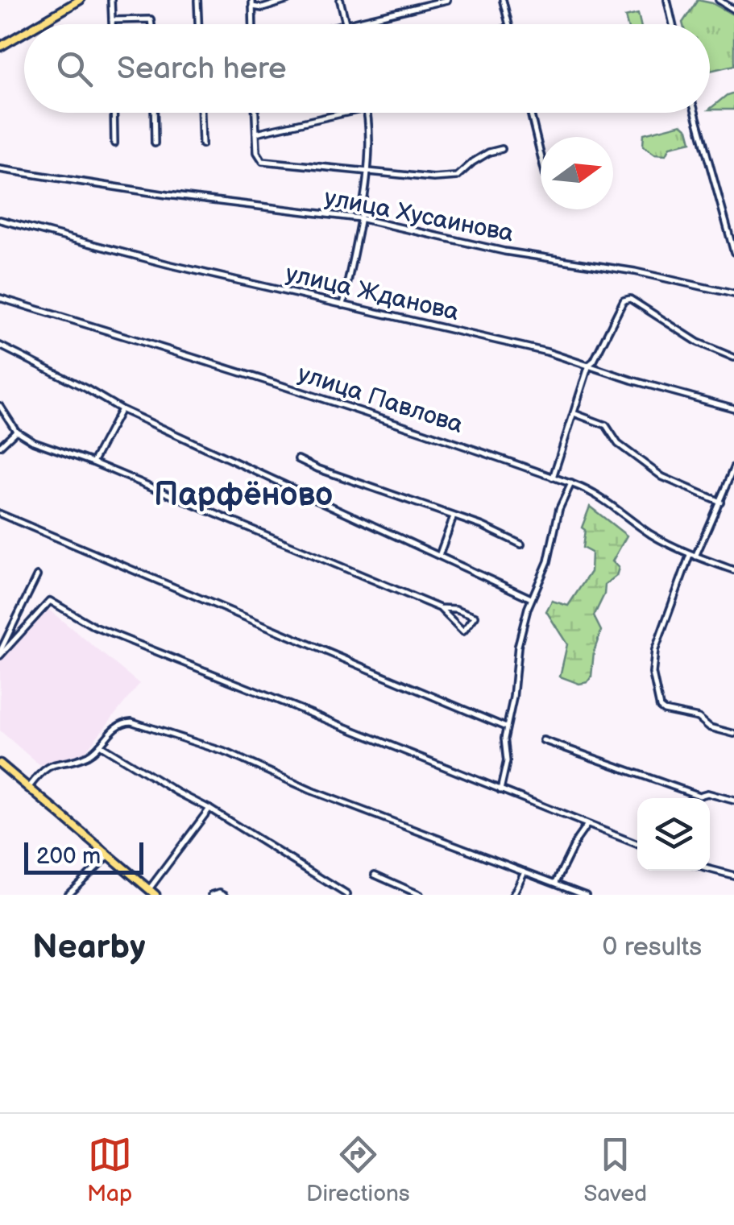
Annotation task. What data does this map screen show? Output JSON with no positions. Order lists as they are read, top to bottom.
{
  "streets": {
    "street": ["улица Хусаинова", "улица Жданова", "улица Павлова"]
  },
  "districts": ["Парфёново"],
  "scale_bar": "200 m",
  "north": "right",
  "page": {
    "search": "Search here",
    "scale": "200 m",
    "heading": ["Nearby", "0 results"],
    "nav": ["Map", "Directions", "Saved"]
  }
}
